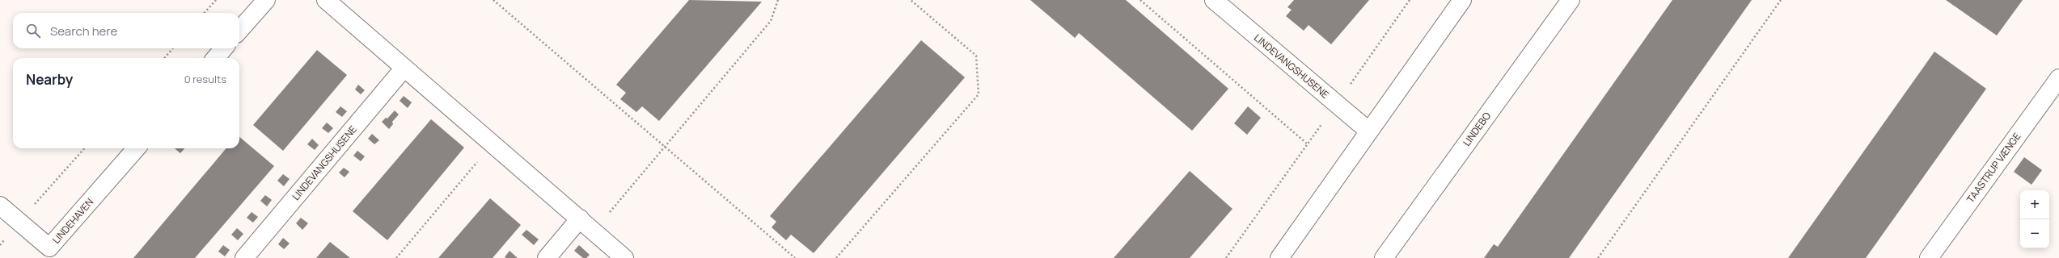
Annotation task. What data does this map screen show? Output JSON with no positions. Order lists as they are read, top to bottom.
{
  "streets": {
    "street": [
      "LINDEVANGSHUSENE",
      "LINDEBO",
      "TAASTRUP VÆNGE",
      "LINDEHAVEN"
    ]
  },
  "page": {
    "search": "Search here",
    "heading": ["Nearby", "0 results"],
    "map_buttons": ["+", "−"]
  }
}
